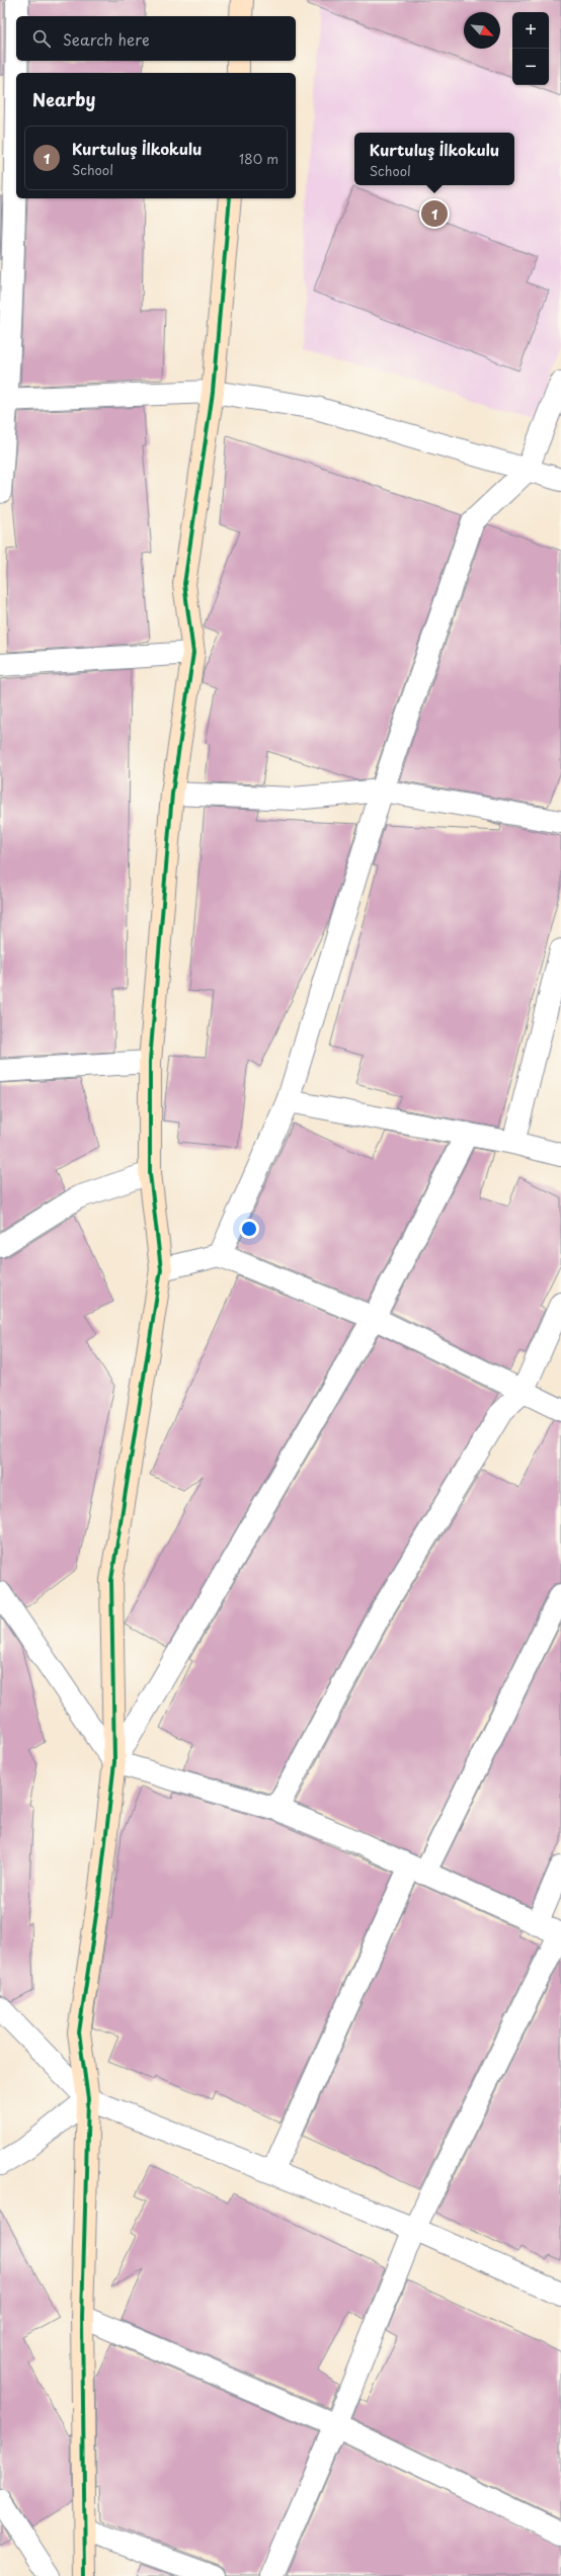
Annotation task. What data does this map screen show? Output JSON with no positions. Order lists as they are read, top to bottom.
{
  "north": "bottom right",
  "page": {
    "map_buttons": ["+", "−"],
    "search": "Search here",
    "heading": "Nearby",
    "list": [
      {
        "mark": "1",
        "name": "Kurtuluş İlkokulu",
        "note": "School",
        "value": "180 m"
      }
    ],
    "popup": ["Kurtuluş İlkokulu", "School"],
    "pins": "1"
  }
}
